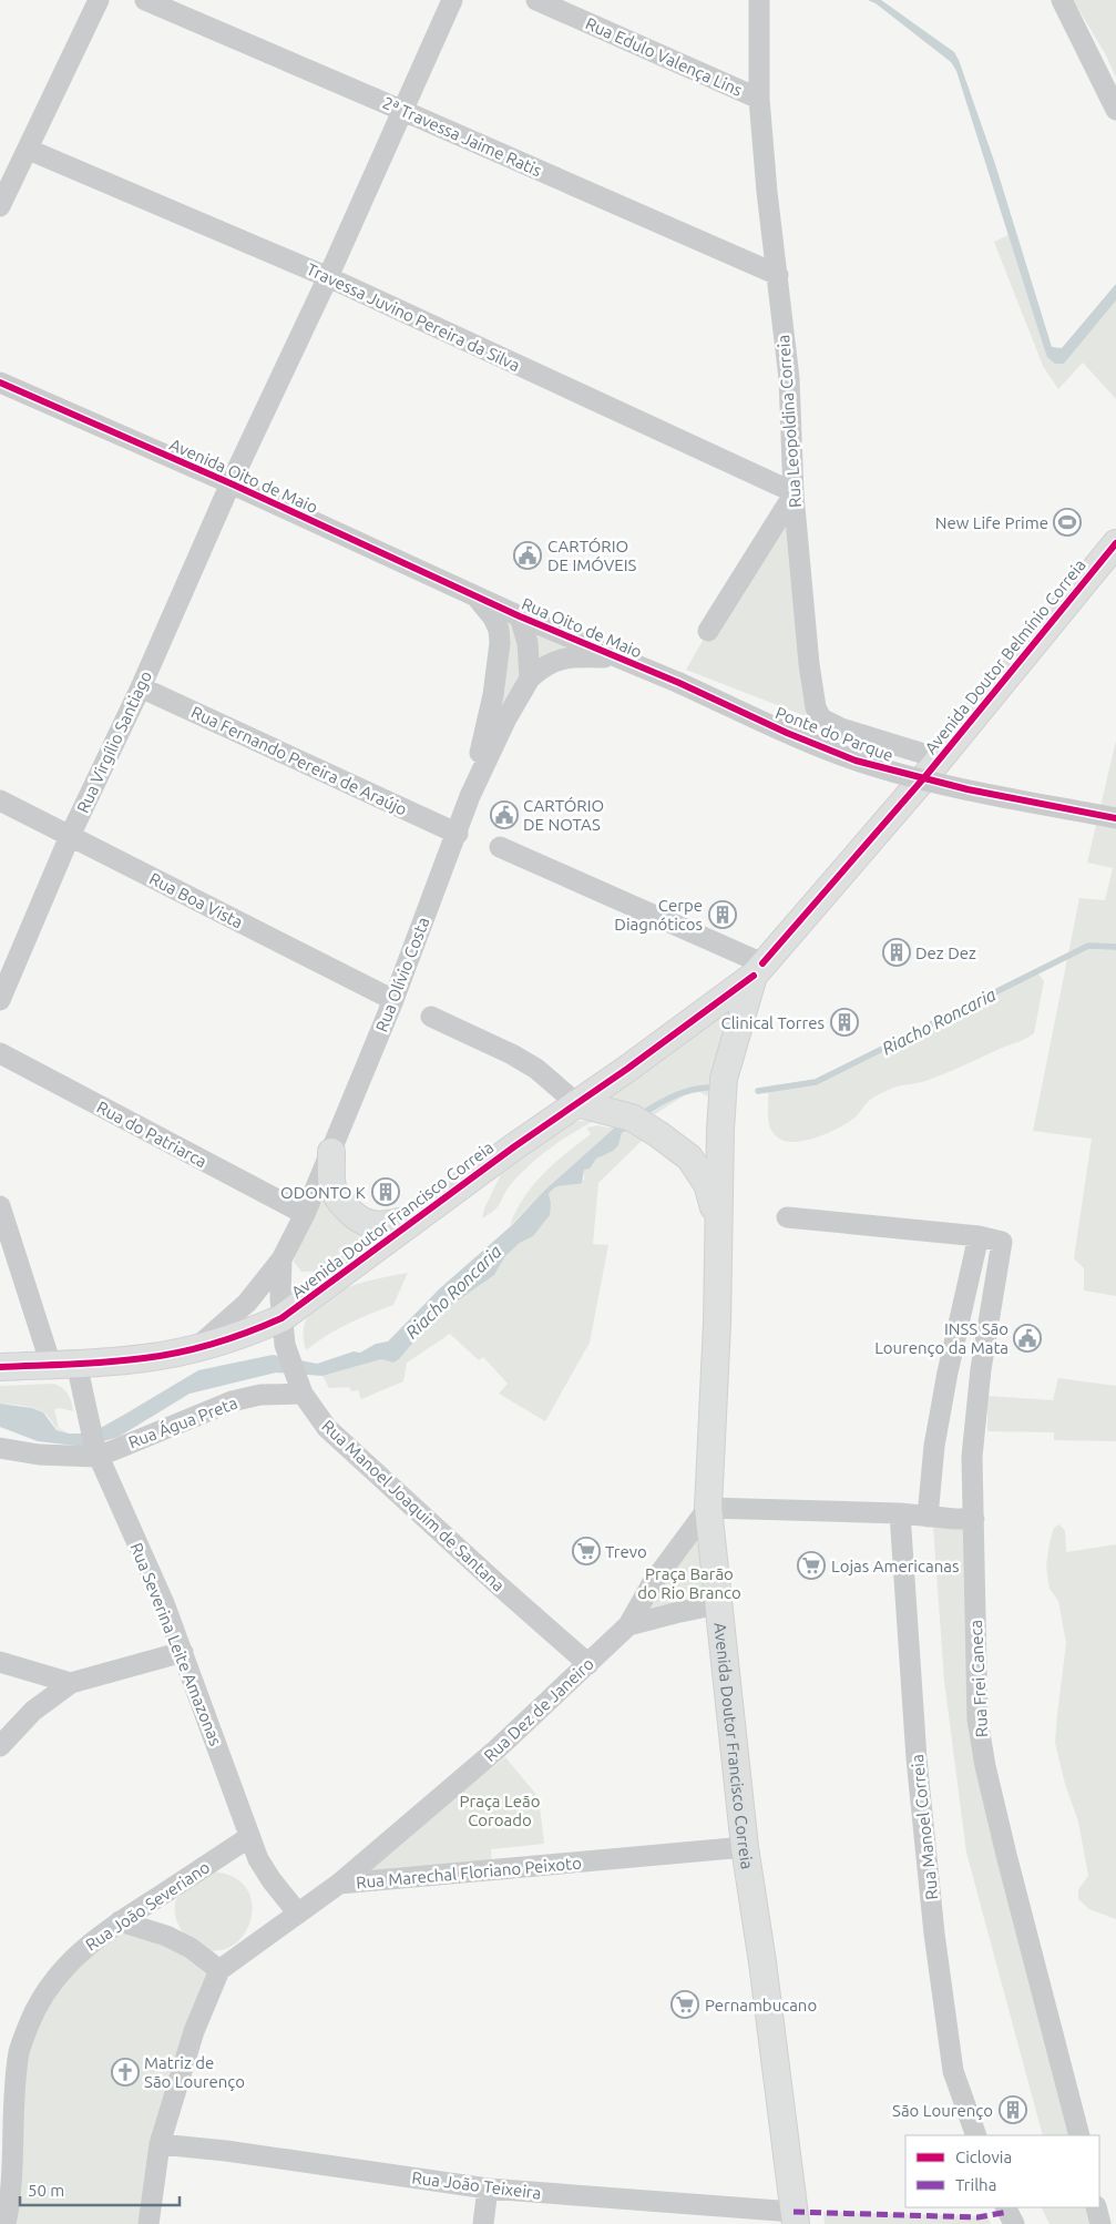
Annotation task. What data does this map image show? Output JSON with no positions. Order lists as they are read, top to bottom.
{
  "streets": {
    "main road": ["Avenida Doutor Belmínio Correia", "Avenida Doutor Francisco Correia"],
    "street": [
      "Rua Edulo Valença Lins",
      "2ª Travessa Jaime Ratis",
      "Travessa Juvino Pereira da Silva",
      "Rua Leopoldina Correia",
      "Avenida Oito de Maio",
      "Rua Oito de Maio",
      "Ponte do Parque",
      "Rua Virgílio Santiago",
      "Rua Fernando Pereira de Araújo",
      "Rua Boa Vista",
      "Rua Olívio Costa",
      "Rua do Patriarca",
      "Rua Água Preta",
      "Rua Manoel Joaquim de Santana",
      "Rua Severina Leite Amazonas",
      "Rua Frei Caneca",
      "Rua Dez de Janeiro",
      "Rua Manoel Correia",
      "Rua Marechal Floriano Peixoto",
      "Rua João Severiano",
      "Rua João Teixeira"
    ]
  },
  "crossings": [
    ["Rua Edulo Valença Lins", "Rua Leopoldina Correia"],
    ["2ª Travessa Jaime Ratis", "Rua Leopoldina Correia"],
    ["2ª Travessa Jaime Ratis", "Rua Virgílio Santiago"],
    ["Travessa Juvino Pereira da Silva", "Rua Leopoldina Correia"],
    ["Travessa Juvino Pereira da Silva", "Rua Virgílio Santiago"],
    ["Rua Leopoldina Correia", "Avenida Doutor Belmínio Correia"],
    ["Avenida Oito de Maio", "Rua Oito de Maio"],
    ["Avenida Oito de Maio", "Rua Virgílio Santiago"],
    ["Avenida Oito de Maio", "Rua Olívio Costa"],
    ["Rua Oito de Maio", "Ponte do Parque"],
    ["Rua Oito de Maio", "Rua Olívio Costa"],
    ["Avenida Doutor Belmínio Correia", "Avenida Doutor Francisco Correia"],
    ["Rua Virgílio Santiago", "Rua Fernando Pereira de Araújo"],
    ["Rua Virgílio Santiago", "Rua Boa Vista"],
    ["Rua Fernando Pereira de Araújo", "Rua Olívio Costa"],
    ["Rua Boa Vista", "Rua Olívio Costa"],
    ["Rua Olívio Costa", "Rua do Patriarca"],
    ["Avenida Doutor Francisco Correia", "Rua Manoel Joaquim de Santana"],
    ["Avenida Doutor Francisco Correia", "Rua Severina Leite Amazonas"],
    ["Avenida Doutor Francisco Correia", "Rua Dez de Janeiro"],
    ["Avenida Doutor Francisco Correia", "Rua Marechal Floriano Peixoto"],
    ["Avenida Doutor Francisco Correia", "Rua João Teixeira"],
    ["Rua Água Preta", "Rua Manoel Joaquim de Santana"],
    ["Rua Água Preta", "Rua Severina Leite Amazonas"],
    ["Rua Manoel Joaquim de Santana", "Rua Dez de Janeiro"],
    ["Rua Severina Leite Amazonas", "Rua Marechal Floriano Peixoto"],
    ["Rua Severina Leite Amazonas", "Rua João Severiano"],
    ["Rua Dez de Janeiro", "Rua Marechal Floriano Peixoto"]
  ],
  "water": ["Riacho Roncaria"],
  "parks": ["Praça Barão do Rio Branco", "Praça Leão Coroado"],
  "places": {
    "sports": ["New Life Prime"],
    "public building": ["CARTÓRIO DE IMÓVEIS", "CARTÓRIO DE NOTAS", "INSS São Lourenço da Mata"],
    "building": [
      "Cerpe Diagnóticos",
      "Dez Dez",
      "Clinical Torres",
      "ODONTO K",
      "São Lourenço"
    ],
    "supermarket": ["Trevo", "Lojas Americanas", "Pernambucano"],
    "church": ["Matriz de São Lourenço"]
  },
  "legend": ["Ciclovia", "Trilha"],
  "scale_bar": "50 m"
}
